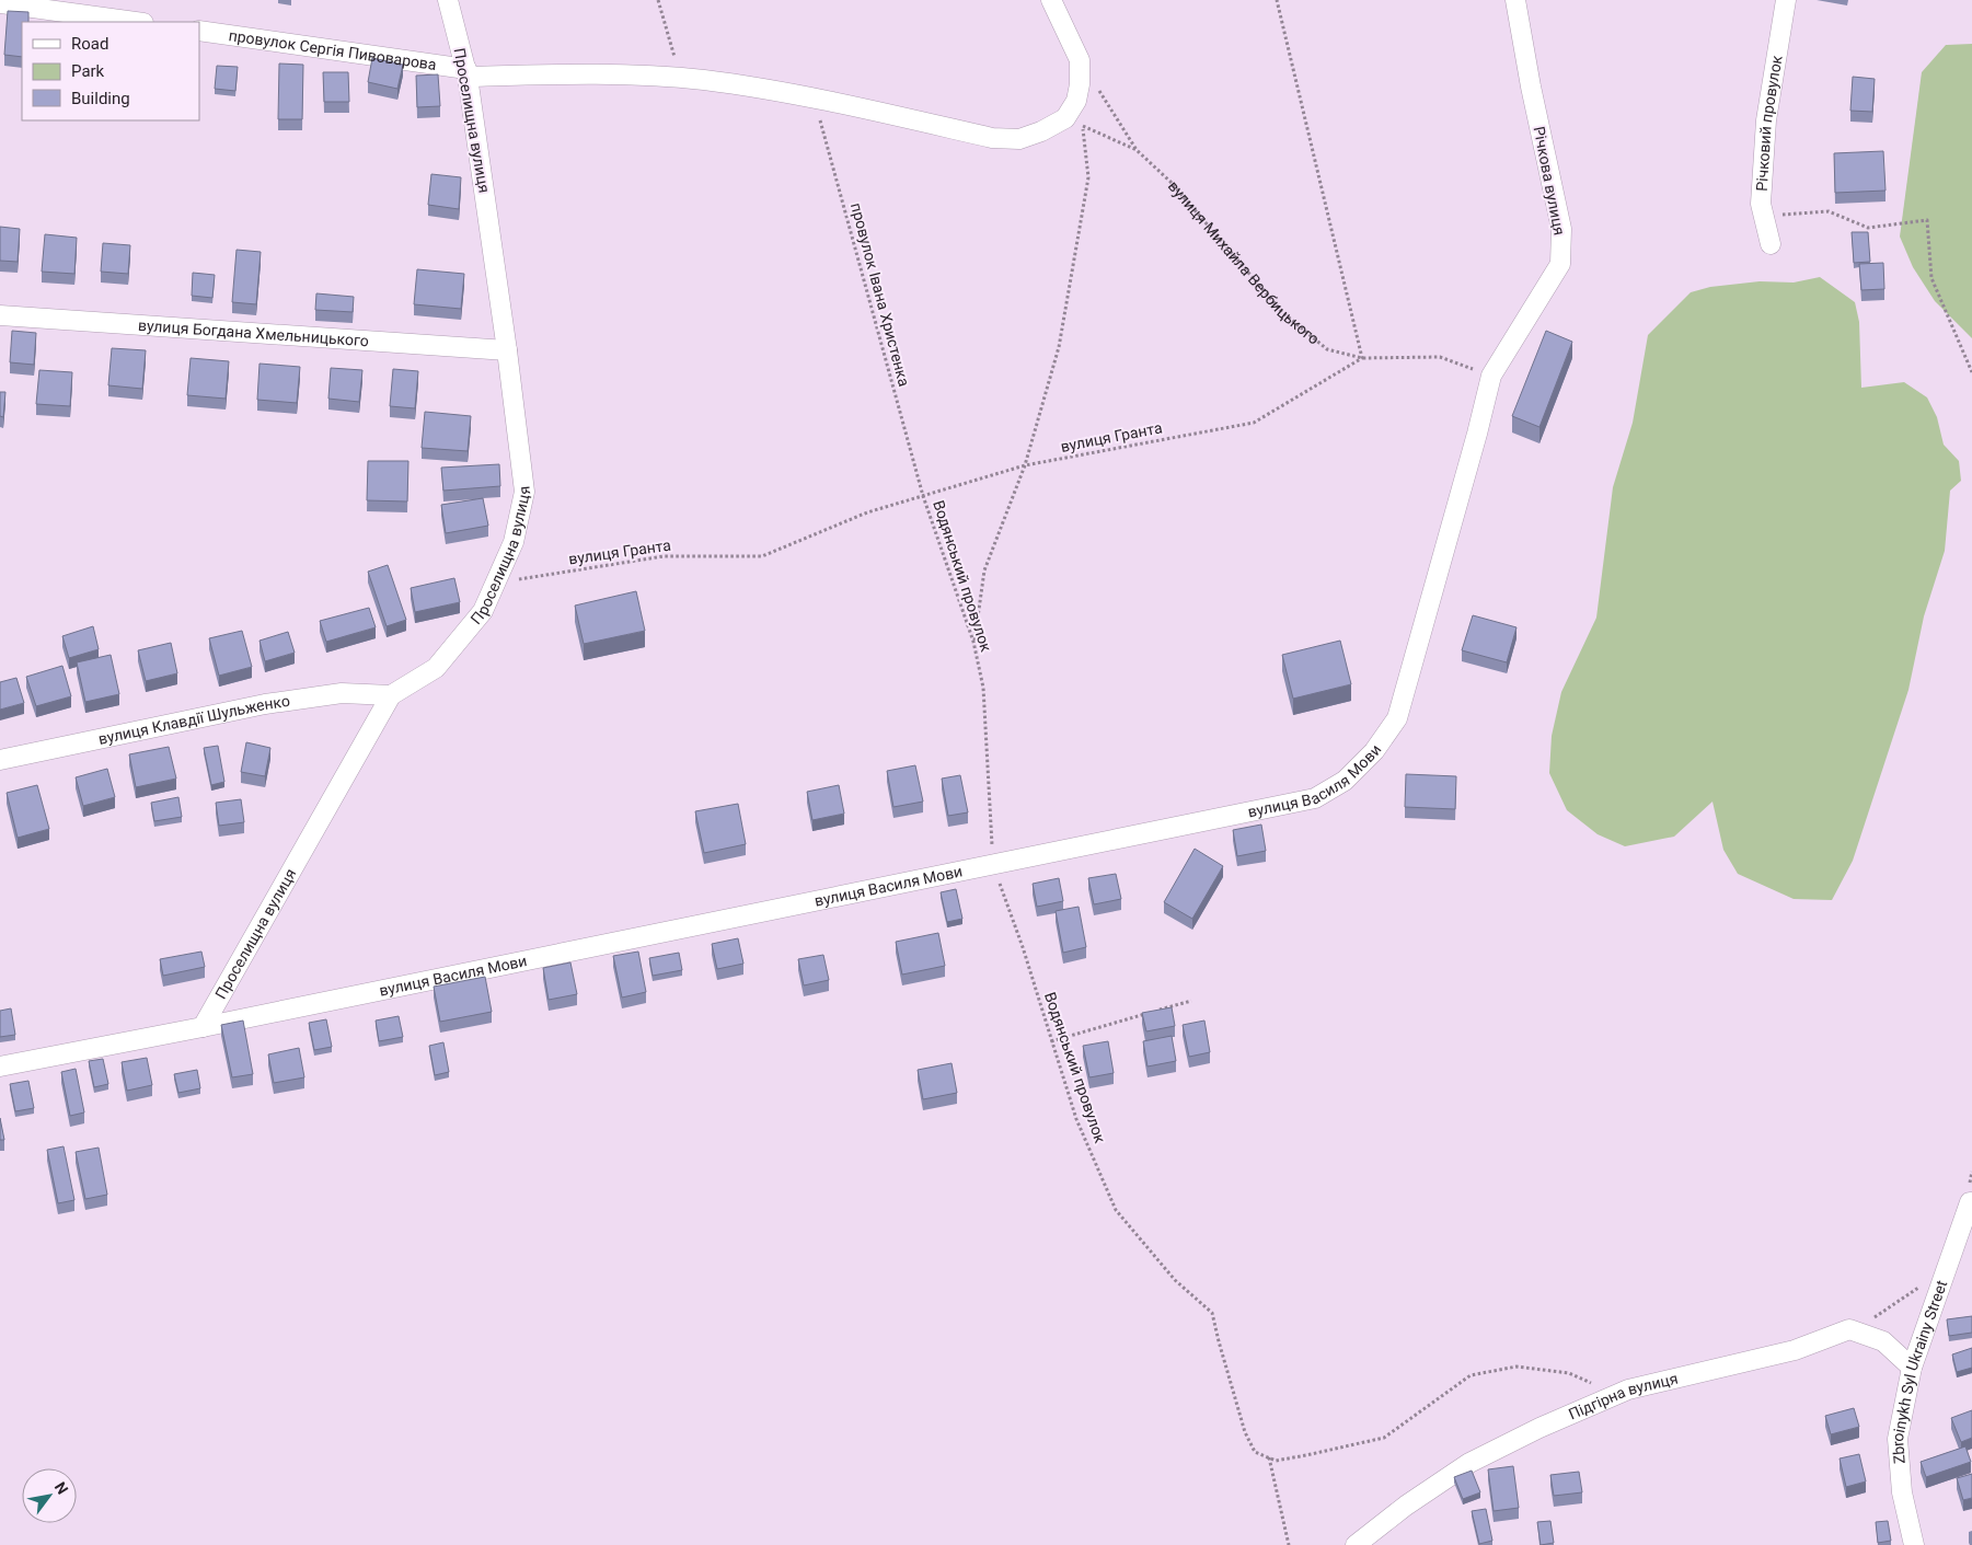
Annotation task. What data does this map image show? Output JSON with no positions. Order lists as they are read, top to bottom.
{
  "streets": {
    "street": [
      "провулок Сергія Пивоварова",
      "Проселищна вулиця",
      "Річковий провулок",
      "Річкова вулиця",
      "вулиця Богдана Хмельницького",
      "вулиця Клавдії Шульженко",
      "вулиця Василя Мови",
      "Zbroinykh Syl Ukrainy Street",
      "Підгірна вулиця"
    ],
    "path": [
      "вулиця Михайла Вербицького",
      "провулок Івана Христенка",
      "вулиця Гранта",
      "Водянський провулок"
    ]
  },
  "crossings": [
    ["провулок Сергія Пивоварова", "Проселищна вулиця"],
    ["провулок Сергія Пивоварова", "вулиця Михайла Вербицького"],
    ["провулок Сергія Пивоварова", "провулок Івана Христенка"],
    ["Проселищна вулиця", "вулиця Богдана Хмельницького"],
    ["Проселищна вулиця", "вулиця Гранта"],
    ["Проселищна вулиця", "вулиця Клавдії Шульженко"],
    ["Проселищна вулиця", "вулиця Василя Мови"],
    ["Річкова вулиця", "вулиця Михайла Вербицького"],
    ["Річкова вулиця", "вулиця Василя Мови"],
    ["вулиця Михайла Вербицького", "вулиця Гранта"],
    ["вулиця Михайла Вербицького", "вулиця Василя Мови"],
    ["провулок Івана Христенка", "вулиця Гранта"],
    ["провулок Івана Христенка", "Водянський провулок"],
    ["вулиця Гранта", "Водянський провулок"],
    ["Водянський провулок", "вулиця Василя Мови"]
  ],
  "legend": ["Road", "Park", "Building"],
  "north": "top right"
}
